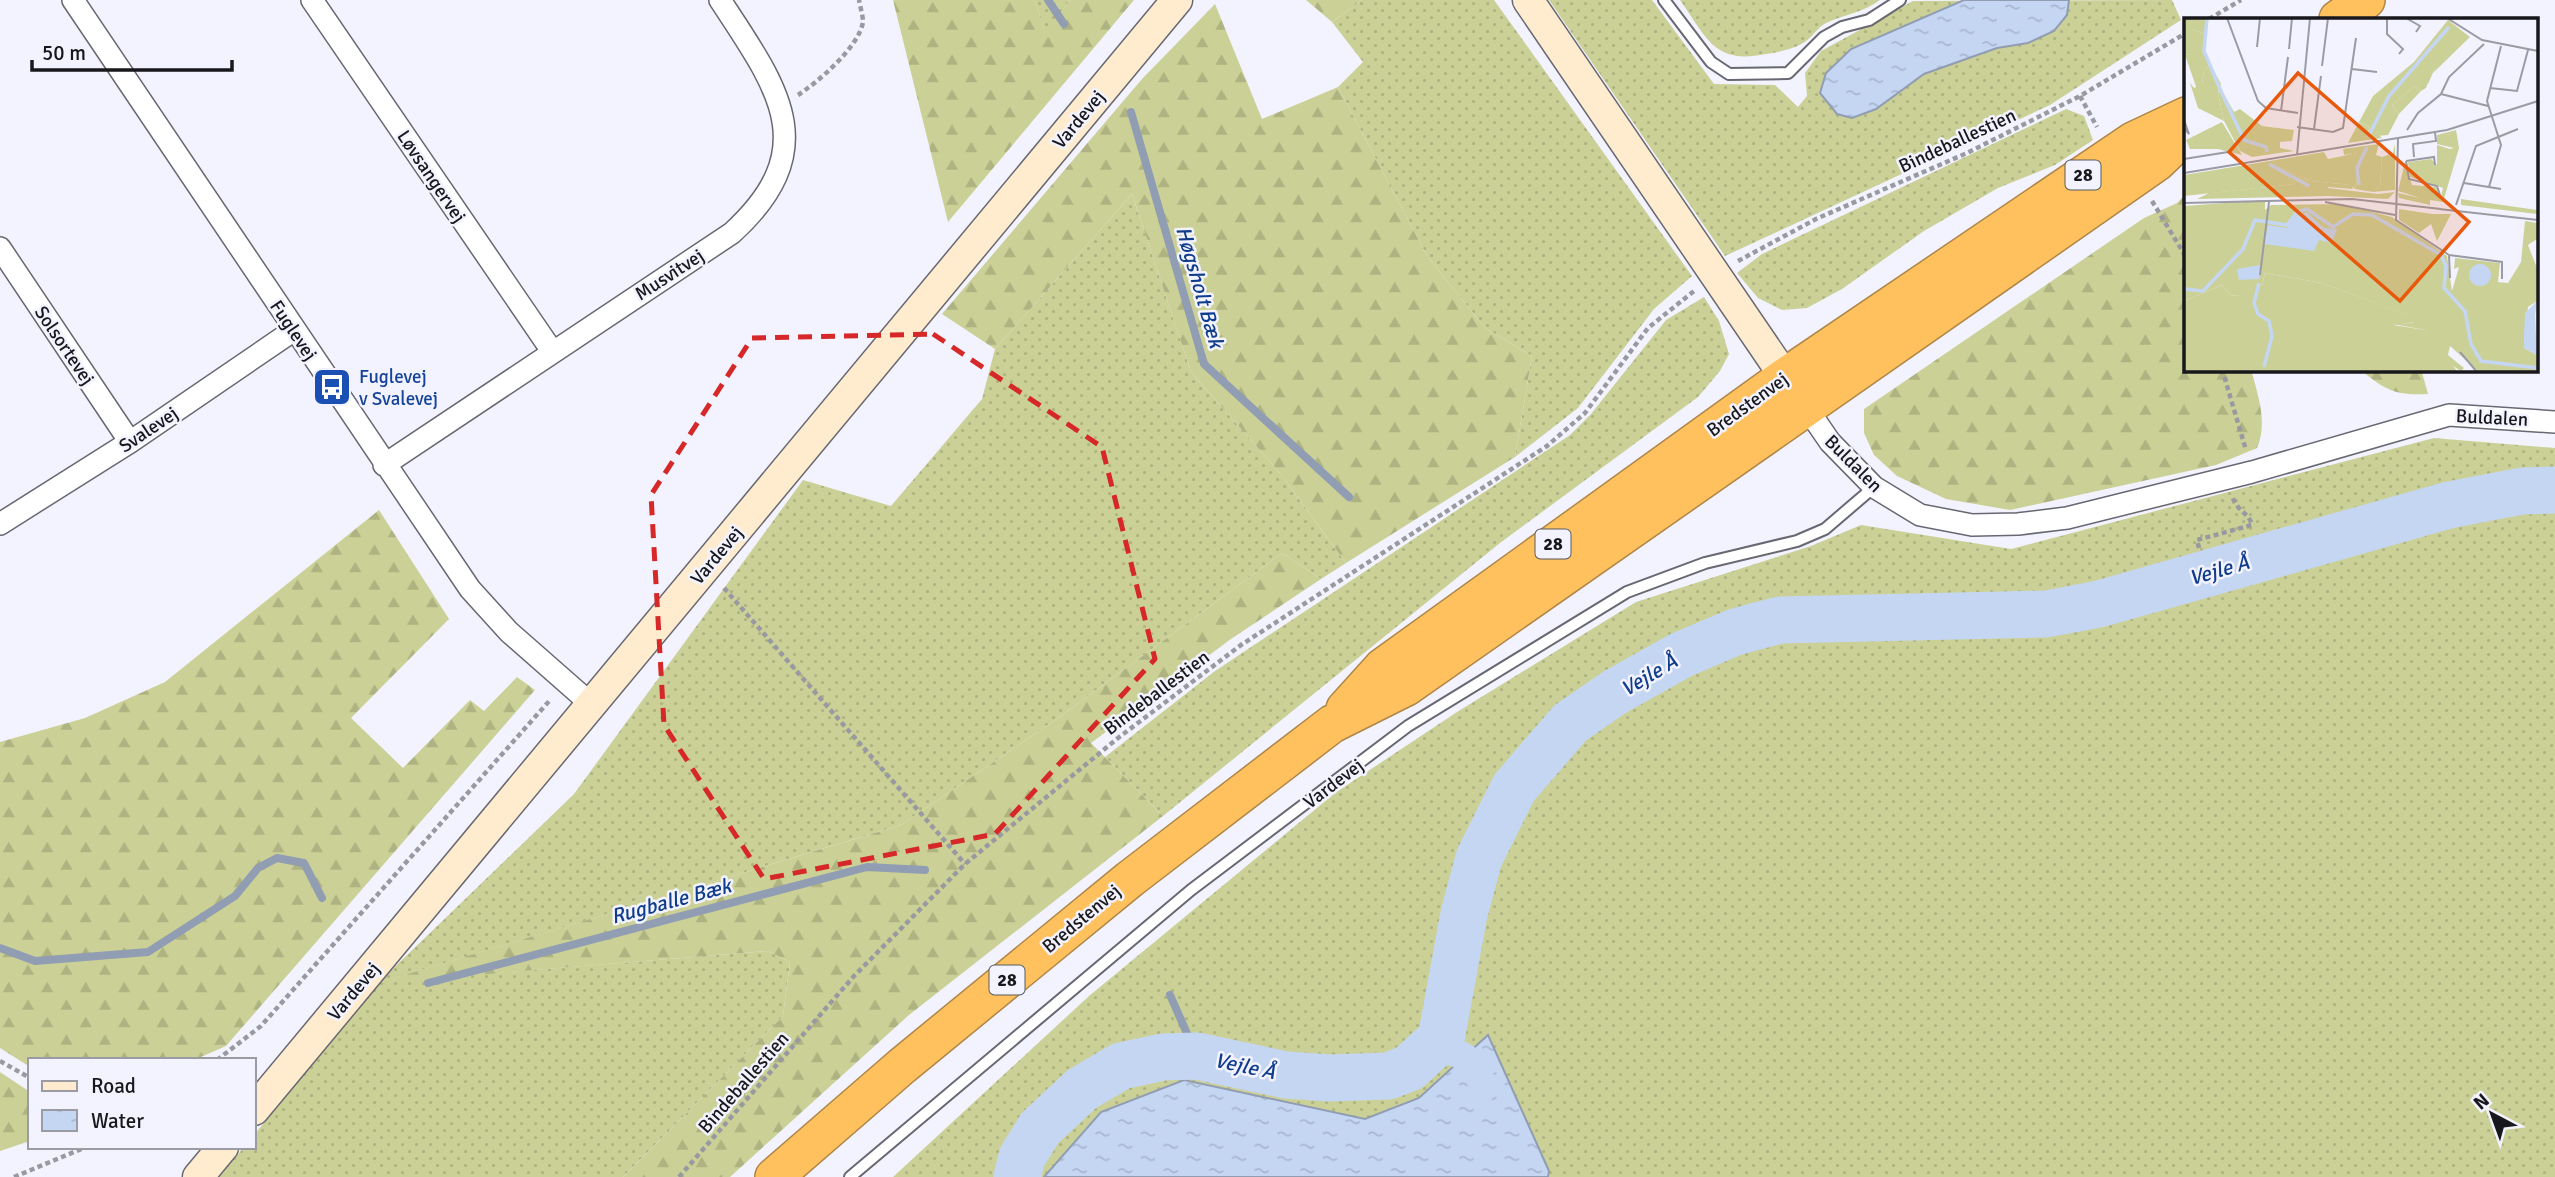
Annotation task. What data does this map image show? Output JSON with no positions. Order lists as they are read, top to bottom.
{
  "streets": {
    "highway": ["28", "Bredstenvej"],
    "street": [
      "Vardevej",
      "Løvsangervej",
      "Musvitvej",
      "Fuglevej",
      "Solsortevej",
      "Buldalen",
      "Svalevej"
    ],
    "path": ["Bindeballestien"]
  },
  "crossings": [
    ["Vardevej", "Fuglevej"],
    ["Vardevej", "Buldalen"],
    ["Løvsangervej", "Musvitvej"],
    ["Musvitvej", "Fuglevej"],
    ["Fuglevej", "Svalevej"],
    ["Solsortevej", "Svalevej"],
    ["Bredstenvej", "Buldalen"]
  ],
  "water": ["Høgsholt Bæk", "Vejle Å", "Rugballe Bæk"],
  "places": {
    "bus stop": ["Fuglevej v Svalevej"]
  },
  "legend": ["Road", "Water"],
  "scale_bar": "50 m",
  "north": "top left"
}
